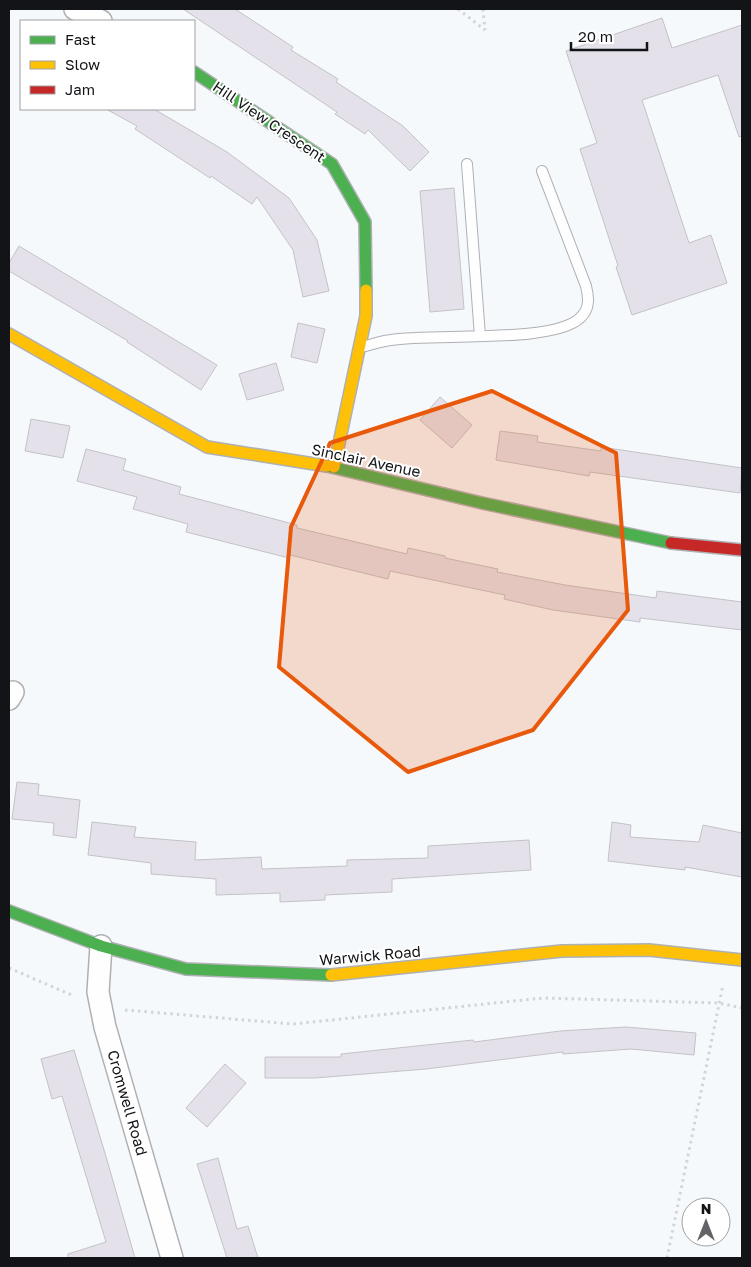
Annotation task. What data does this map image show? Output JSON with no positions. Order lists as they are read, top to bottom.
{
  "streets": {
    "street": [
      "Hill View Crescent",
      "Sinclair Avenue",
      "Warwick Road",
      "Cromwell Road"
    ]
  },
  "crossings": [
    ["Hill View Crescent", "Sinclair Avenue"],
    ["Warwick Road", "Cromwell Road"]
  ],
  "legend": ["Fast", "Slow", "Jam"],
  "scale_bar": "20 m",
  "north": "top"
}
